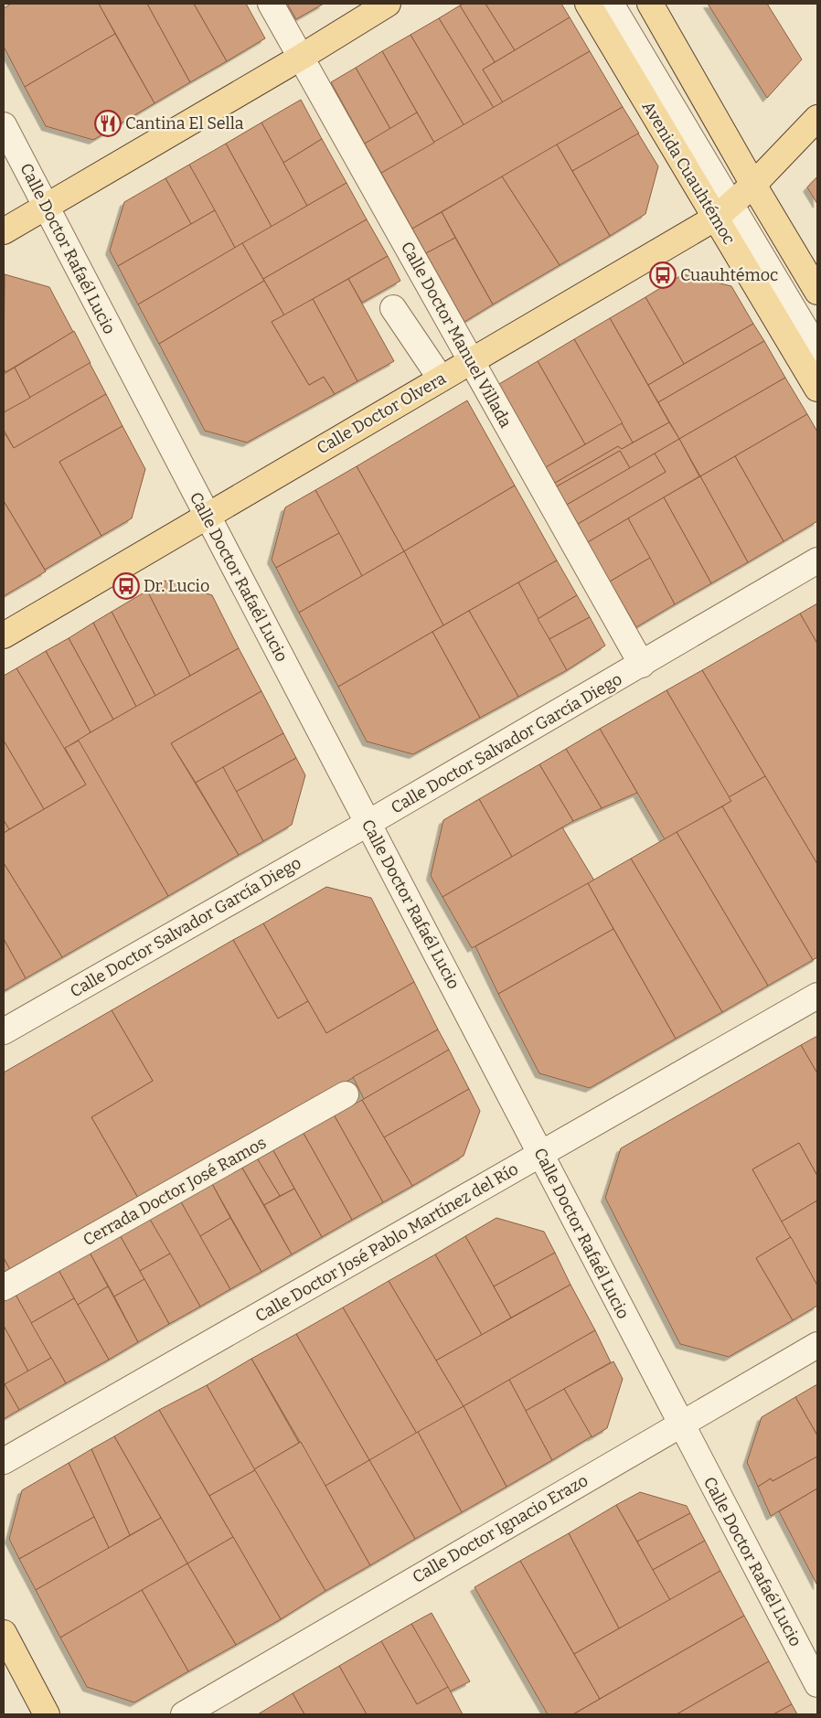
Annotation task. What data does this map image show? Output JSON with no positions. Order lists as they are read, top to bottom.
{
  "streets": {
    "main road": ["Avenida Cuauhtémoc", "Calle Doctor Olvera"],
    "street": [
      "Calle Doctor Rafaél Lucio",
      "Calle Doctor Manuel Villada",
      "Calle Doctor Salvador García Diego",
      "Cerrada Doctor José Ramos",
      "Calle Doctor José Pablo Martínez del Río",
      "Calle Doctor Ignacio Erazo"
    ]
  },
  "crossings": [
    ["Avenida Cuauhtémoc", "Calle Doctor Olvera"],
    ["Calle Doctor Rafaél Lucio", "Calle Doctor Olvera"],
    ["Calle Doctor Rafaél Lucio", "Calle Doctor Salvador García Diego"],
    ["Calle Doctor Rafaél Lucio", "Calle Doctor José Pablo Martínez del Río"],
    ["Calle Doctor Rafaél Lucio", "Calle Doctor Ignacio Erazo"],
    ["Calle Doctor Manuel Villada", "Calle Doctor Olvera"],
    ["Calle Doctor Manuel Villada", "Calle Doctor Salvador García Diego"]
  ],
  "places": {
    "restaurant": ["Cantina El Sella"],
    "bus stop": ["Cuauhtémoc", "Dr. Lucio"]
  }
}
